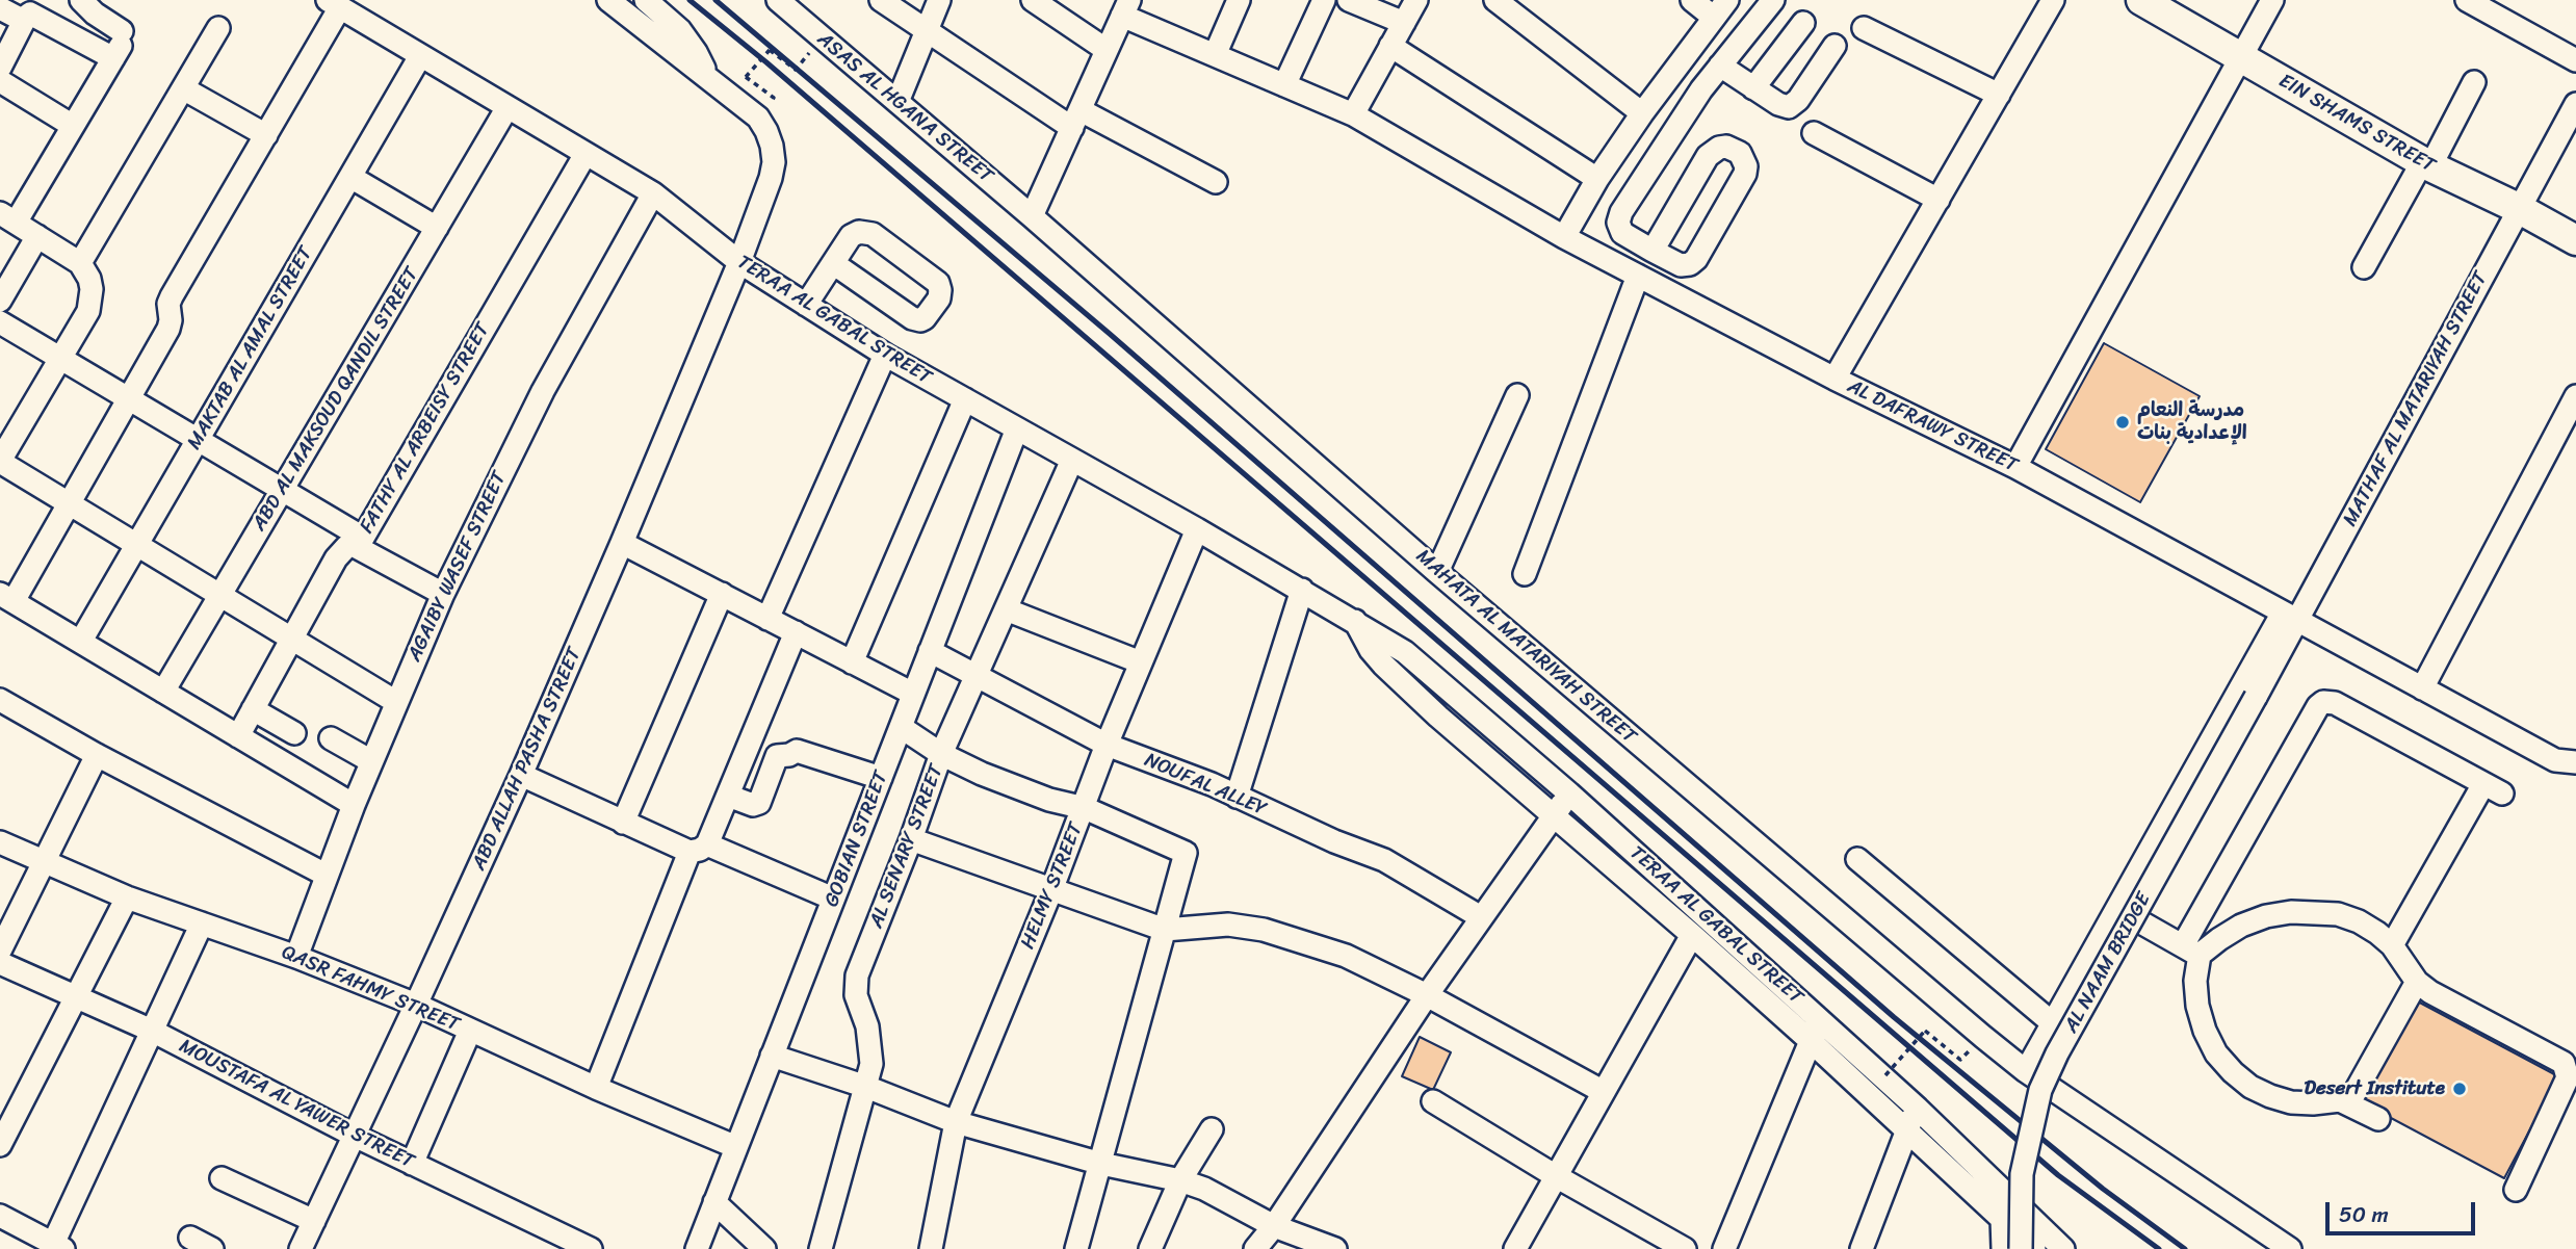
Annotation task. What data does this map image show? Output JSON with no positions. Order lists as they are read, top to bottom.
{
  "streets": {
    "main road": ["EIN SHAMS STREET"],
    "street": [
      "ASAS AL HGANA STREET",
      "TERAA AL GABAL STREET",
      "MAKTAB AL AMAL STREET",
      "ABD AL MAKSOUD QANDIL STREET",
      "MATHAF AL MATARIYAH STREET",
      "AL DAFRAWY STREET",
      "FATHY AL ARBEISY STREET",
      "AGAIBY WASEF STREET",
      "MAHATA AL MATARIYAH STREET",
      "ABD ALLAH PASHA STREET",
      "NOUFAL ALLEY",
      "GOBIAN STREET",
      "AL SENARY STREET",
      "HELMY STREET",
      "AL NAAM BRIDGE",
      "QASR FAHMY STREET",
      "MOUSTAFA AL YAWER STREET"
    ]
  },
  "crossings": [
    ["ASAS AL HGANA STREET", "MAHATA AL MATARIYAH STREET"],
    ["EIN SHAMS STREET", "MATHAF AL MATARIYAH STREET"],
    ["TERAA AL GABAL STREET", "MAKTAB AL AMAL STREET"],
    ["TERAA AL GABAL STREET", "ABD AL MAKSOUD QANDIL STREET"],
    ["TERAA AL GABAL STREET", "FATHY AL ARBEISY STREET"],
    ["TERAA AL GABAL STREET", "AGAIBY WASEF STREET"],
    ["TERAA AL GABAL STREET", "ABD ALLAH PASHA STREET"],
    ["TERAA AL GABAL STREET", "GOBIAN STREET"],
    ["TERAA AL GABAL STREET", "AL SENARY STREET"],
    ["TERAA AL GABAL STREET", "HELMY STREET"],
    ["MATHAF AL MATARIYAH STREET", "AL DAFRAWY STREET"],
    ["MATHAF AL MATARIYAH STREET", "MAHATA AL MATARIYAH STREET"],
    ["MATHAF AL MATARIYAH STREET", "AL NAAM BRIDGE"],
    ["AGAIBY WASEF STREET", "QASR FAHMY STREET"],
    ["ABD ALLAH PASHA STREET", "QASR FAHMY STREET"],
    ["ABD ALLAH PASHA STREET", "MOUSTAFA AL YAWER STREET"],
    ["NOUFAL ALLEY", "GOBIAN STREET"],
    ["NOUFAL ALLEY", "AL SENARY STREET"],
    ["NOUFAL ALLEY", "HELMY STREET"],
    ["GOBIAN STREET", "QASR FAHMY STREET"]
  ],
  "places": ["مدرسة النعام الإعدادية بنات", "Desert Institute"],
  "scale_bar": "50 m"
}
